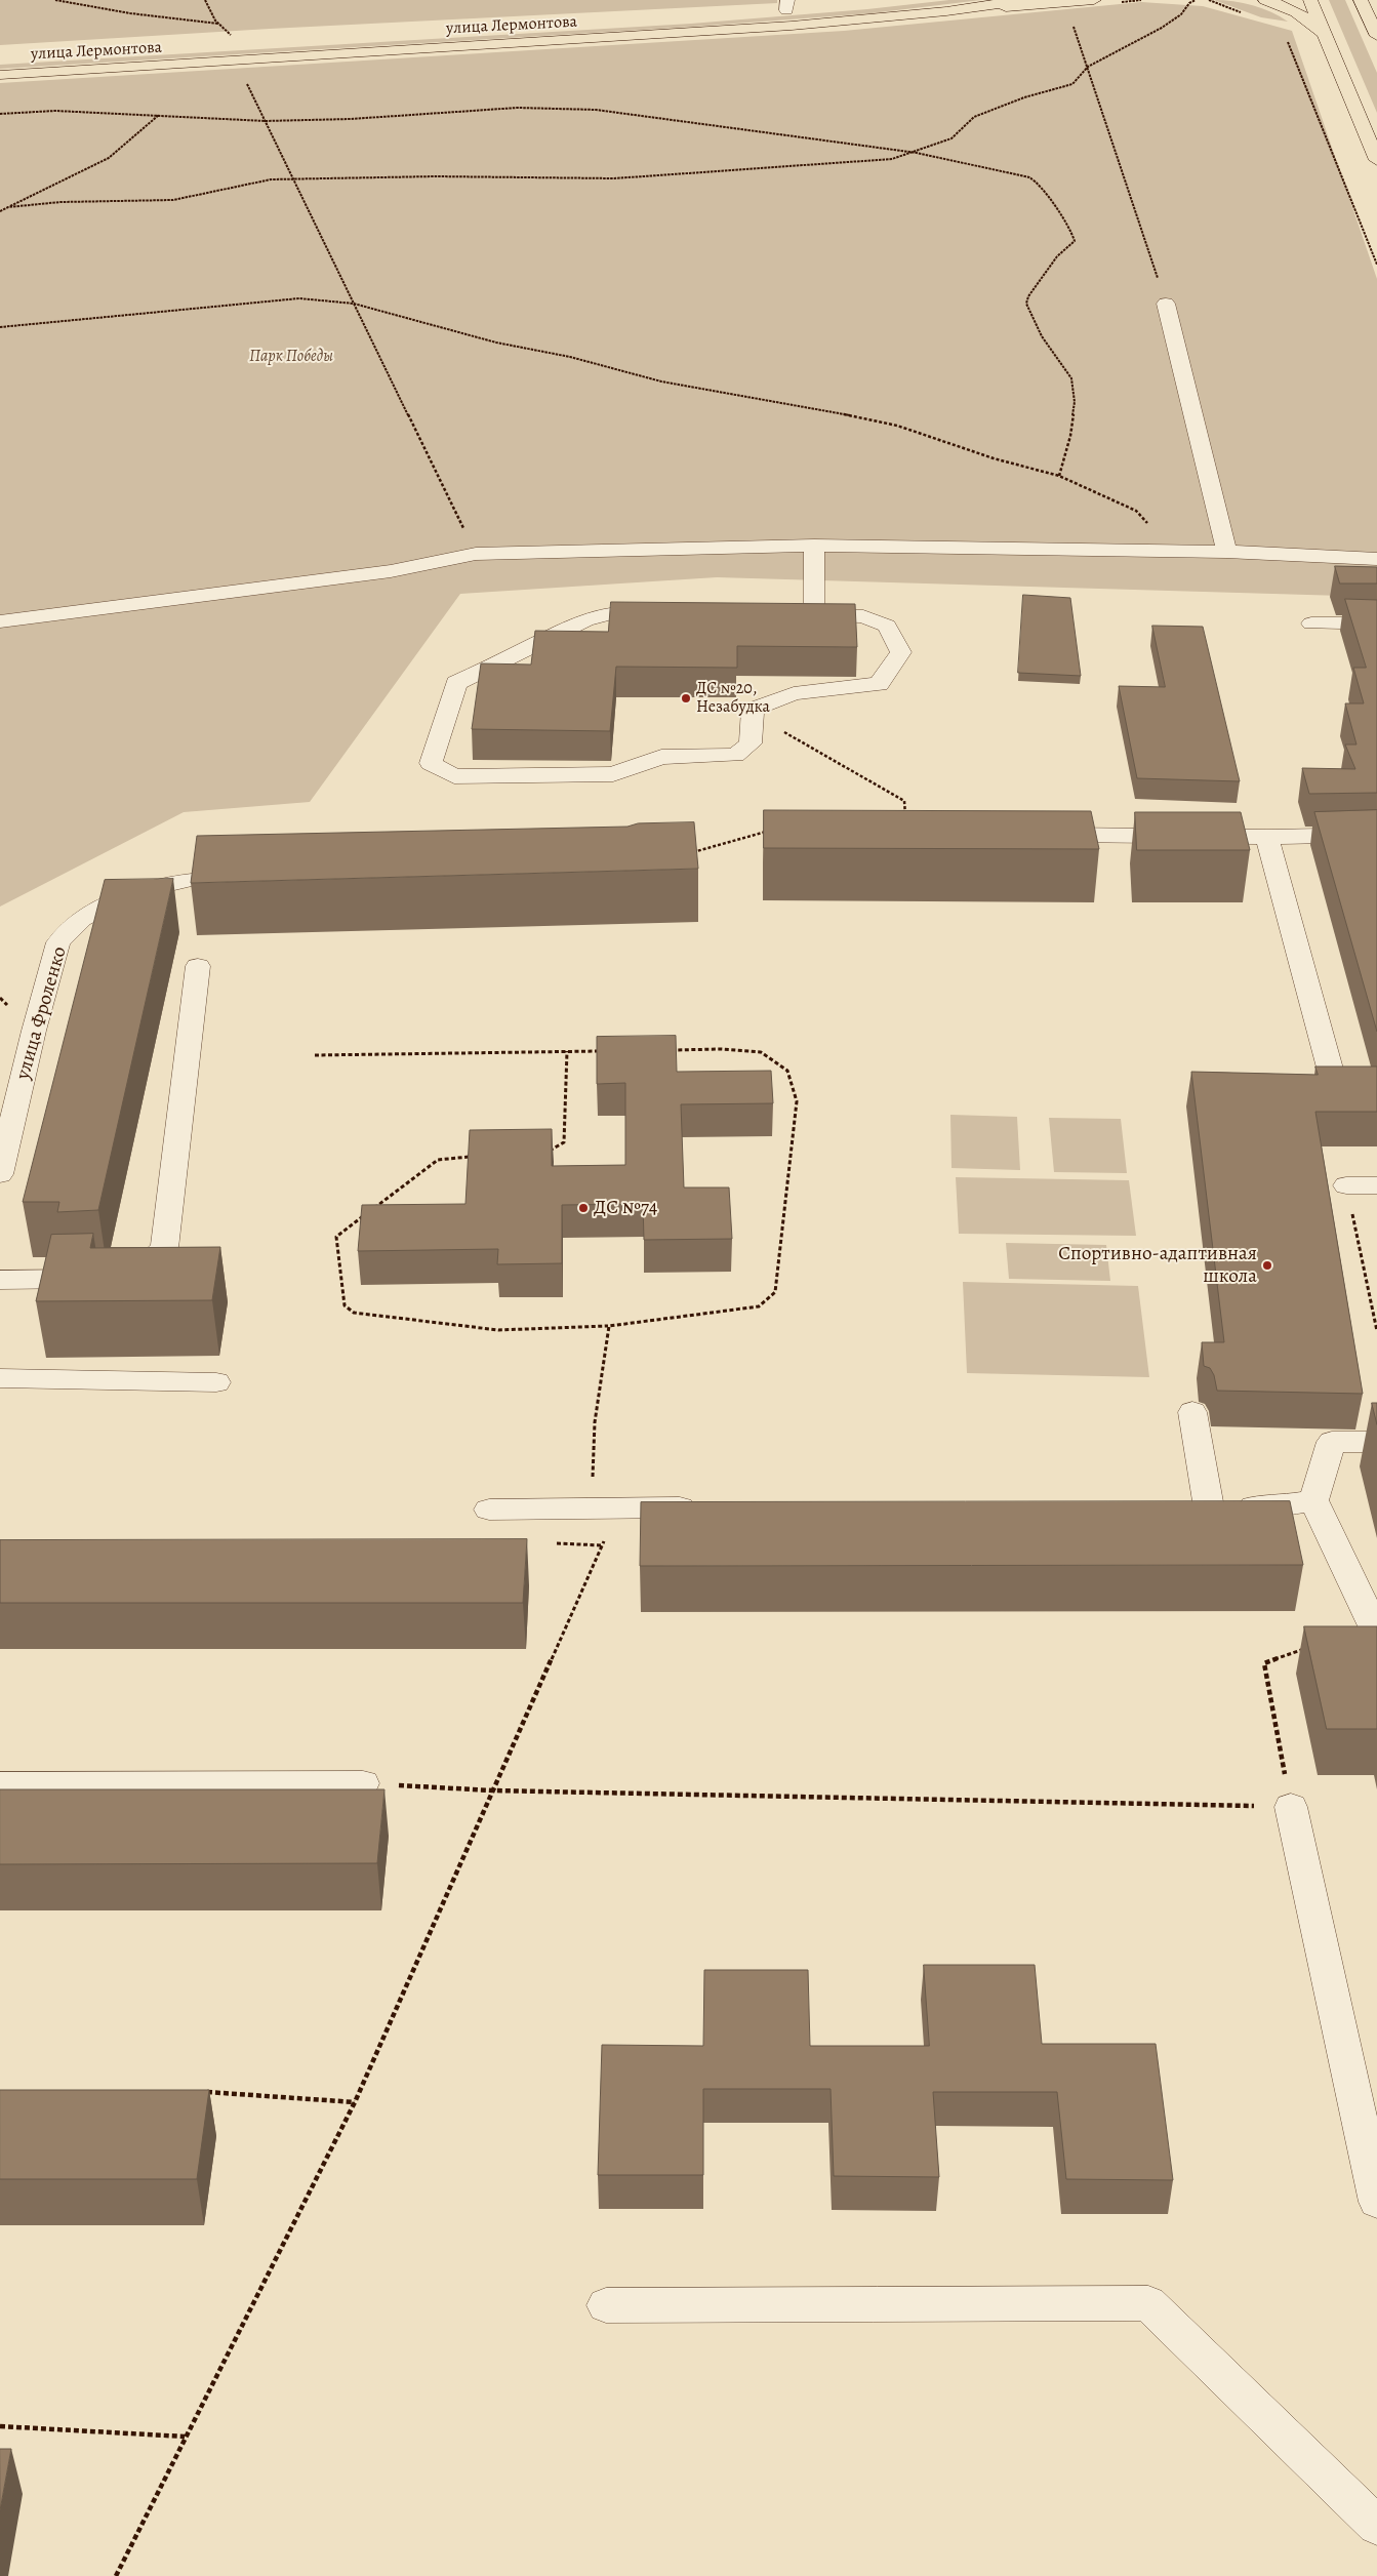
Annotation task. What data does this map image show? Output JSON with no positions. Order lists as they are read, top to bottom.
{
  "streets": {
    "main road": ["улица Лермонтова"],
    "street": ["улица Фроленко"]
  },
  "parks": ["Парк Победы"],
  "places": ["ДС №20, Незабудка", "ДС №74", "Спортивно-адаптивная школа"]
}
